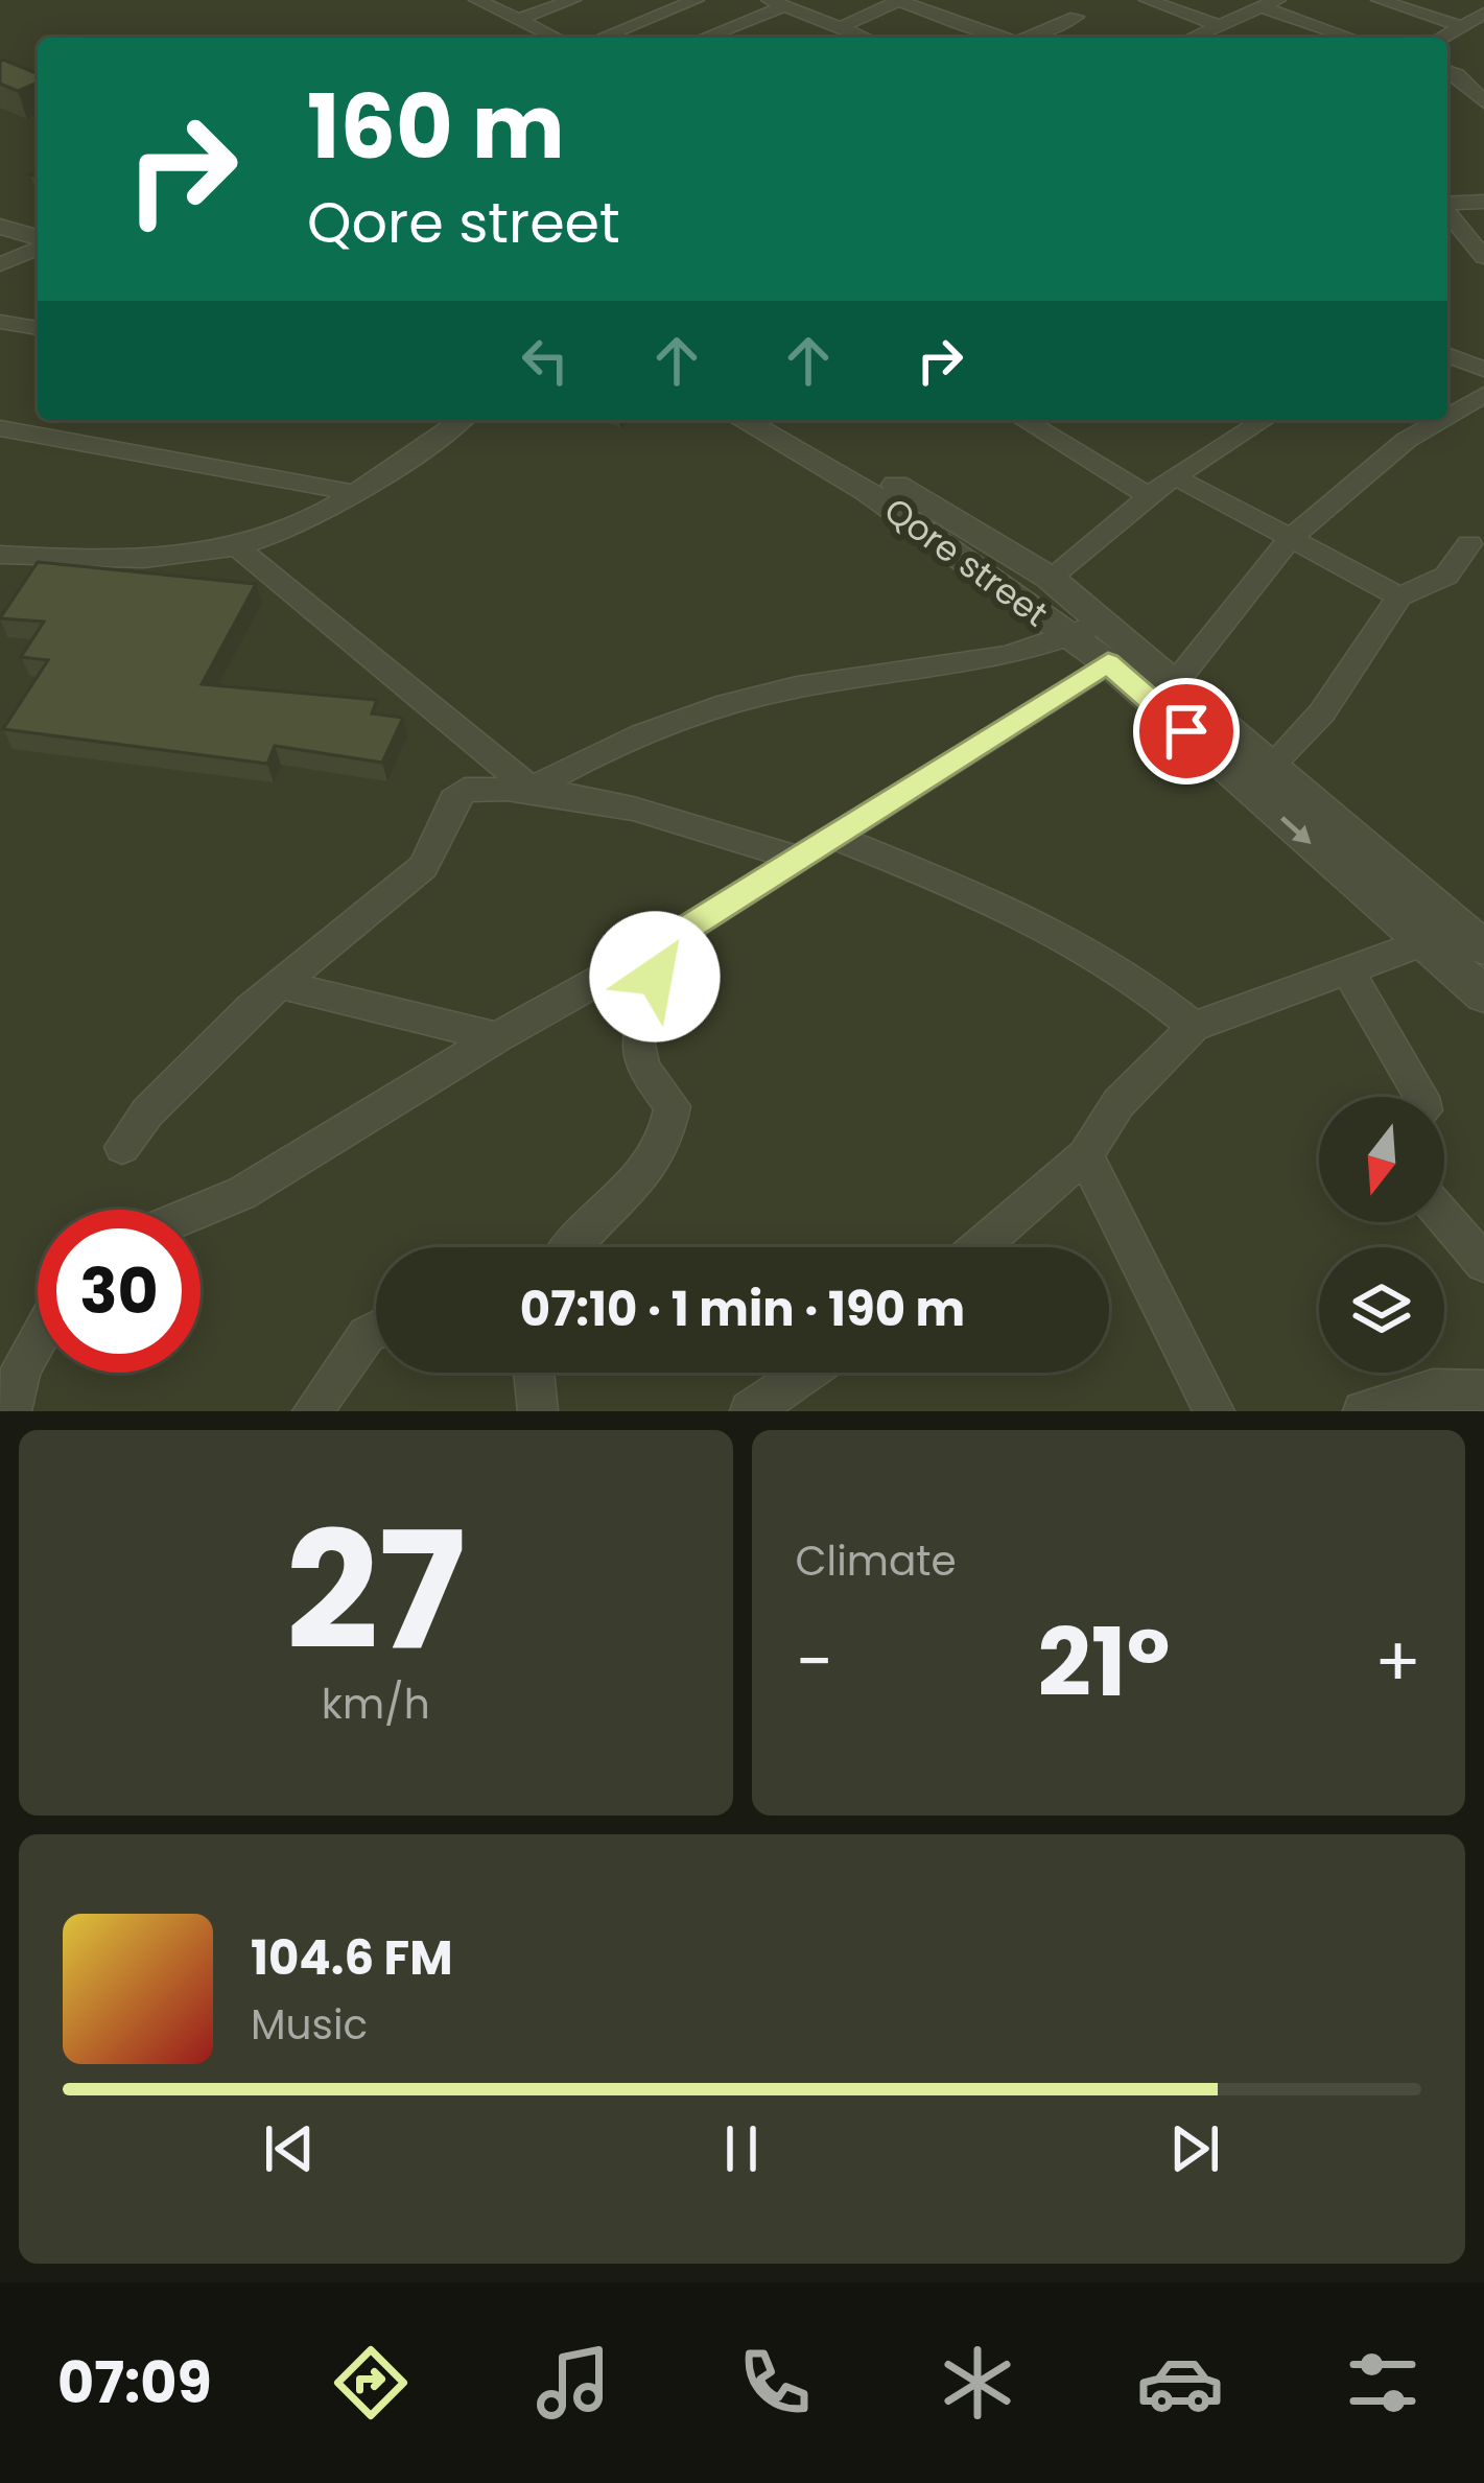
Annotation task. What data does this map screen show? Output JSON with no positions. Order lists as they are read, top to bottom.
{
  "streets": {
    "street": ["Qore street"]
  },
  "north": "bottom",
  "page": {
    "turn": ["160 m", "Qore street"],
    "limit": "30",
    "trip": "07:10 · 1 min · 190 m",
    "tile": [
      ["27", "km/h"],
      "Climate"
    ],
    "heat": ["−", "21°", "+"],
    "song": ["104.6 FM", "Music"],
    "tabs": "07:09"
  }
}
